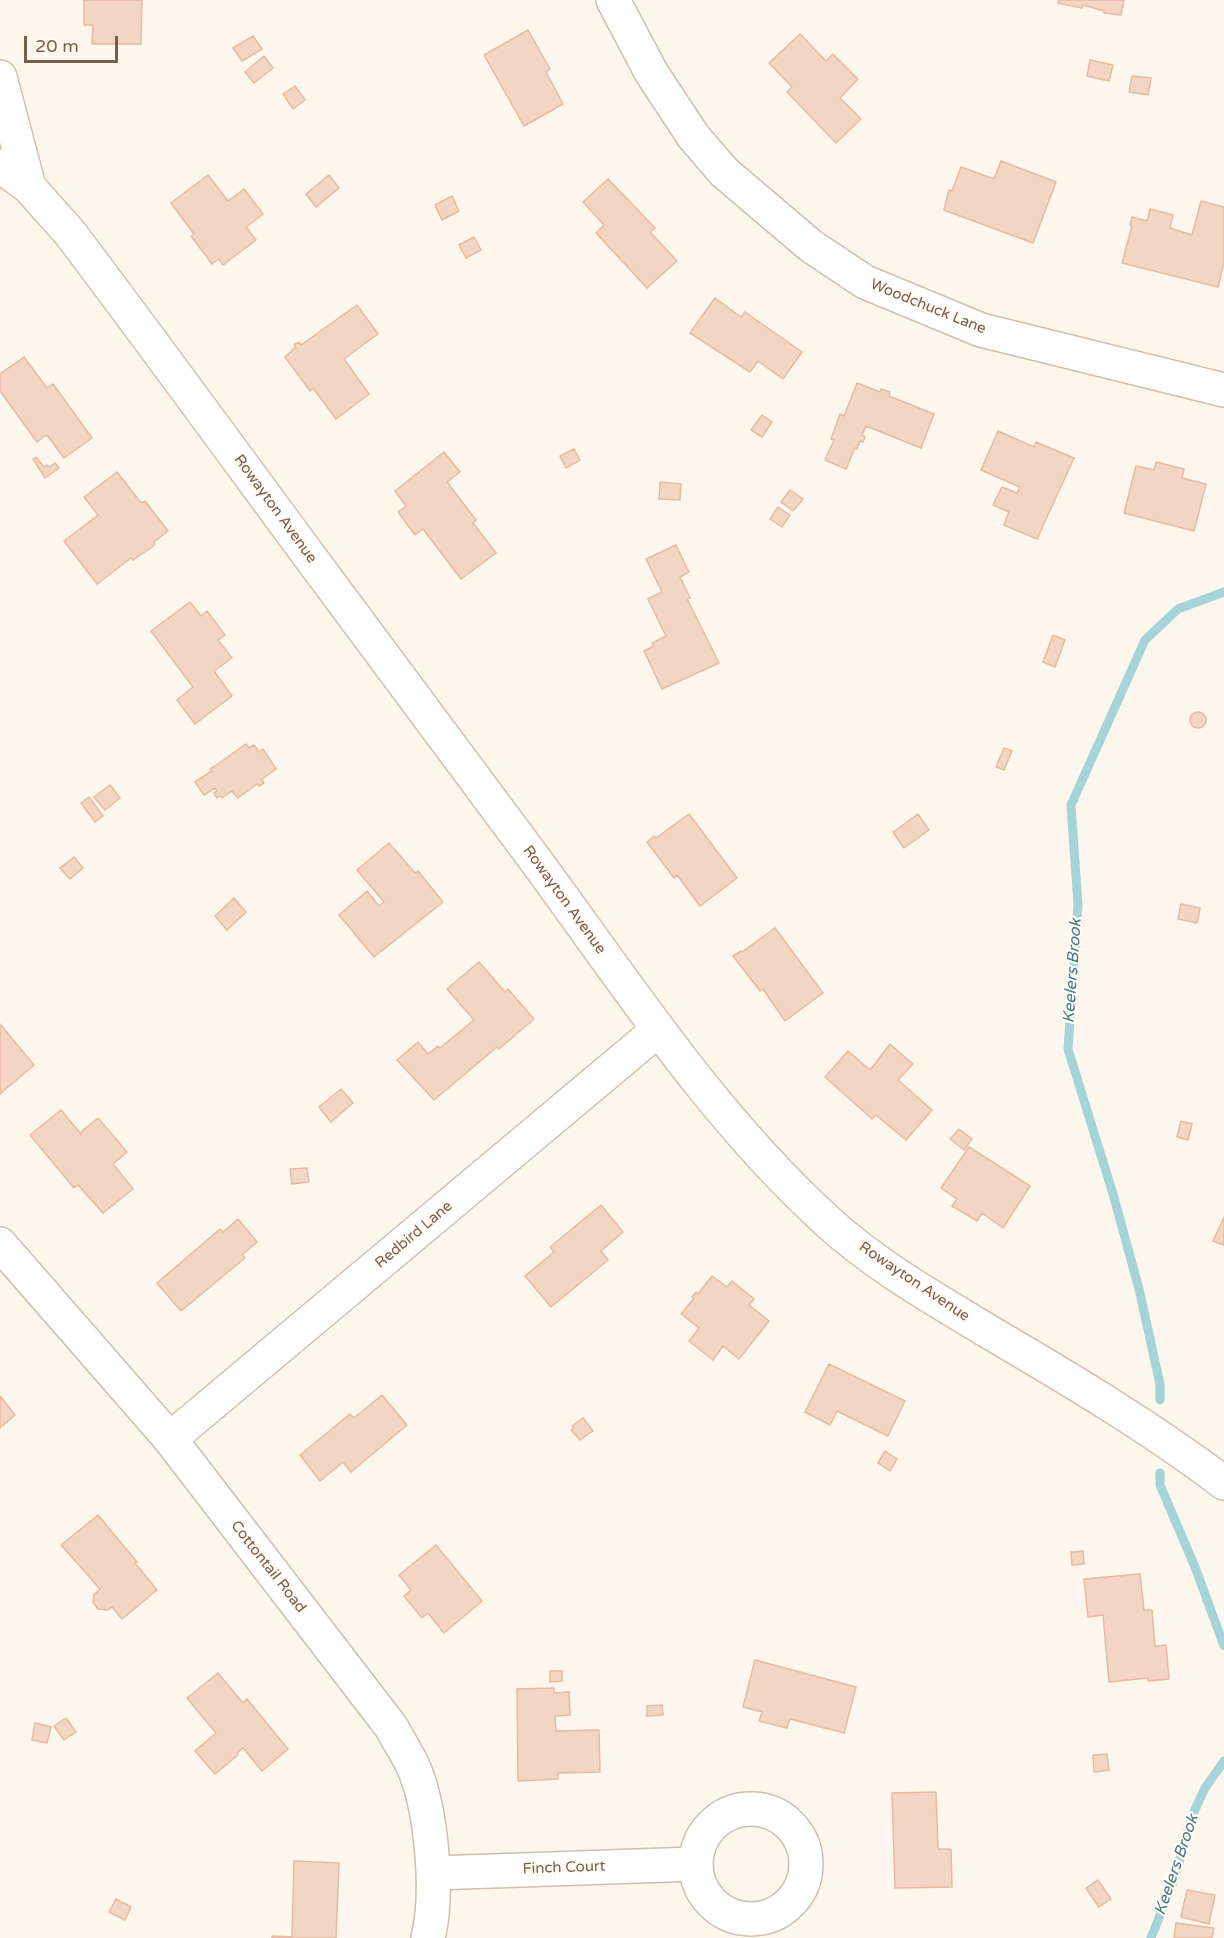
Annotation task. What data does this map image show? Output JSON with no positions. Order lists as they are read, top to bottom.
{
  "streets": {
    "street": [
      "Woodchuck Lane",
      "Rowayton Avenue",
      "Redbird Lane",
      "Cottontail Road",
      "Finch Court"
    ]
  },
  "crossings": [
    ["Rowayton Avenue", "Redbird Lane"],
    ["Redbird Lane", "Cottontail Road"],
    ["Cottontail Road", "Finch Court"]
  ],
  "water": ["Keelers Brook"],
  "scale_bar": "20 m"
}
